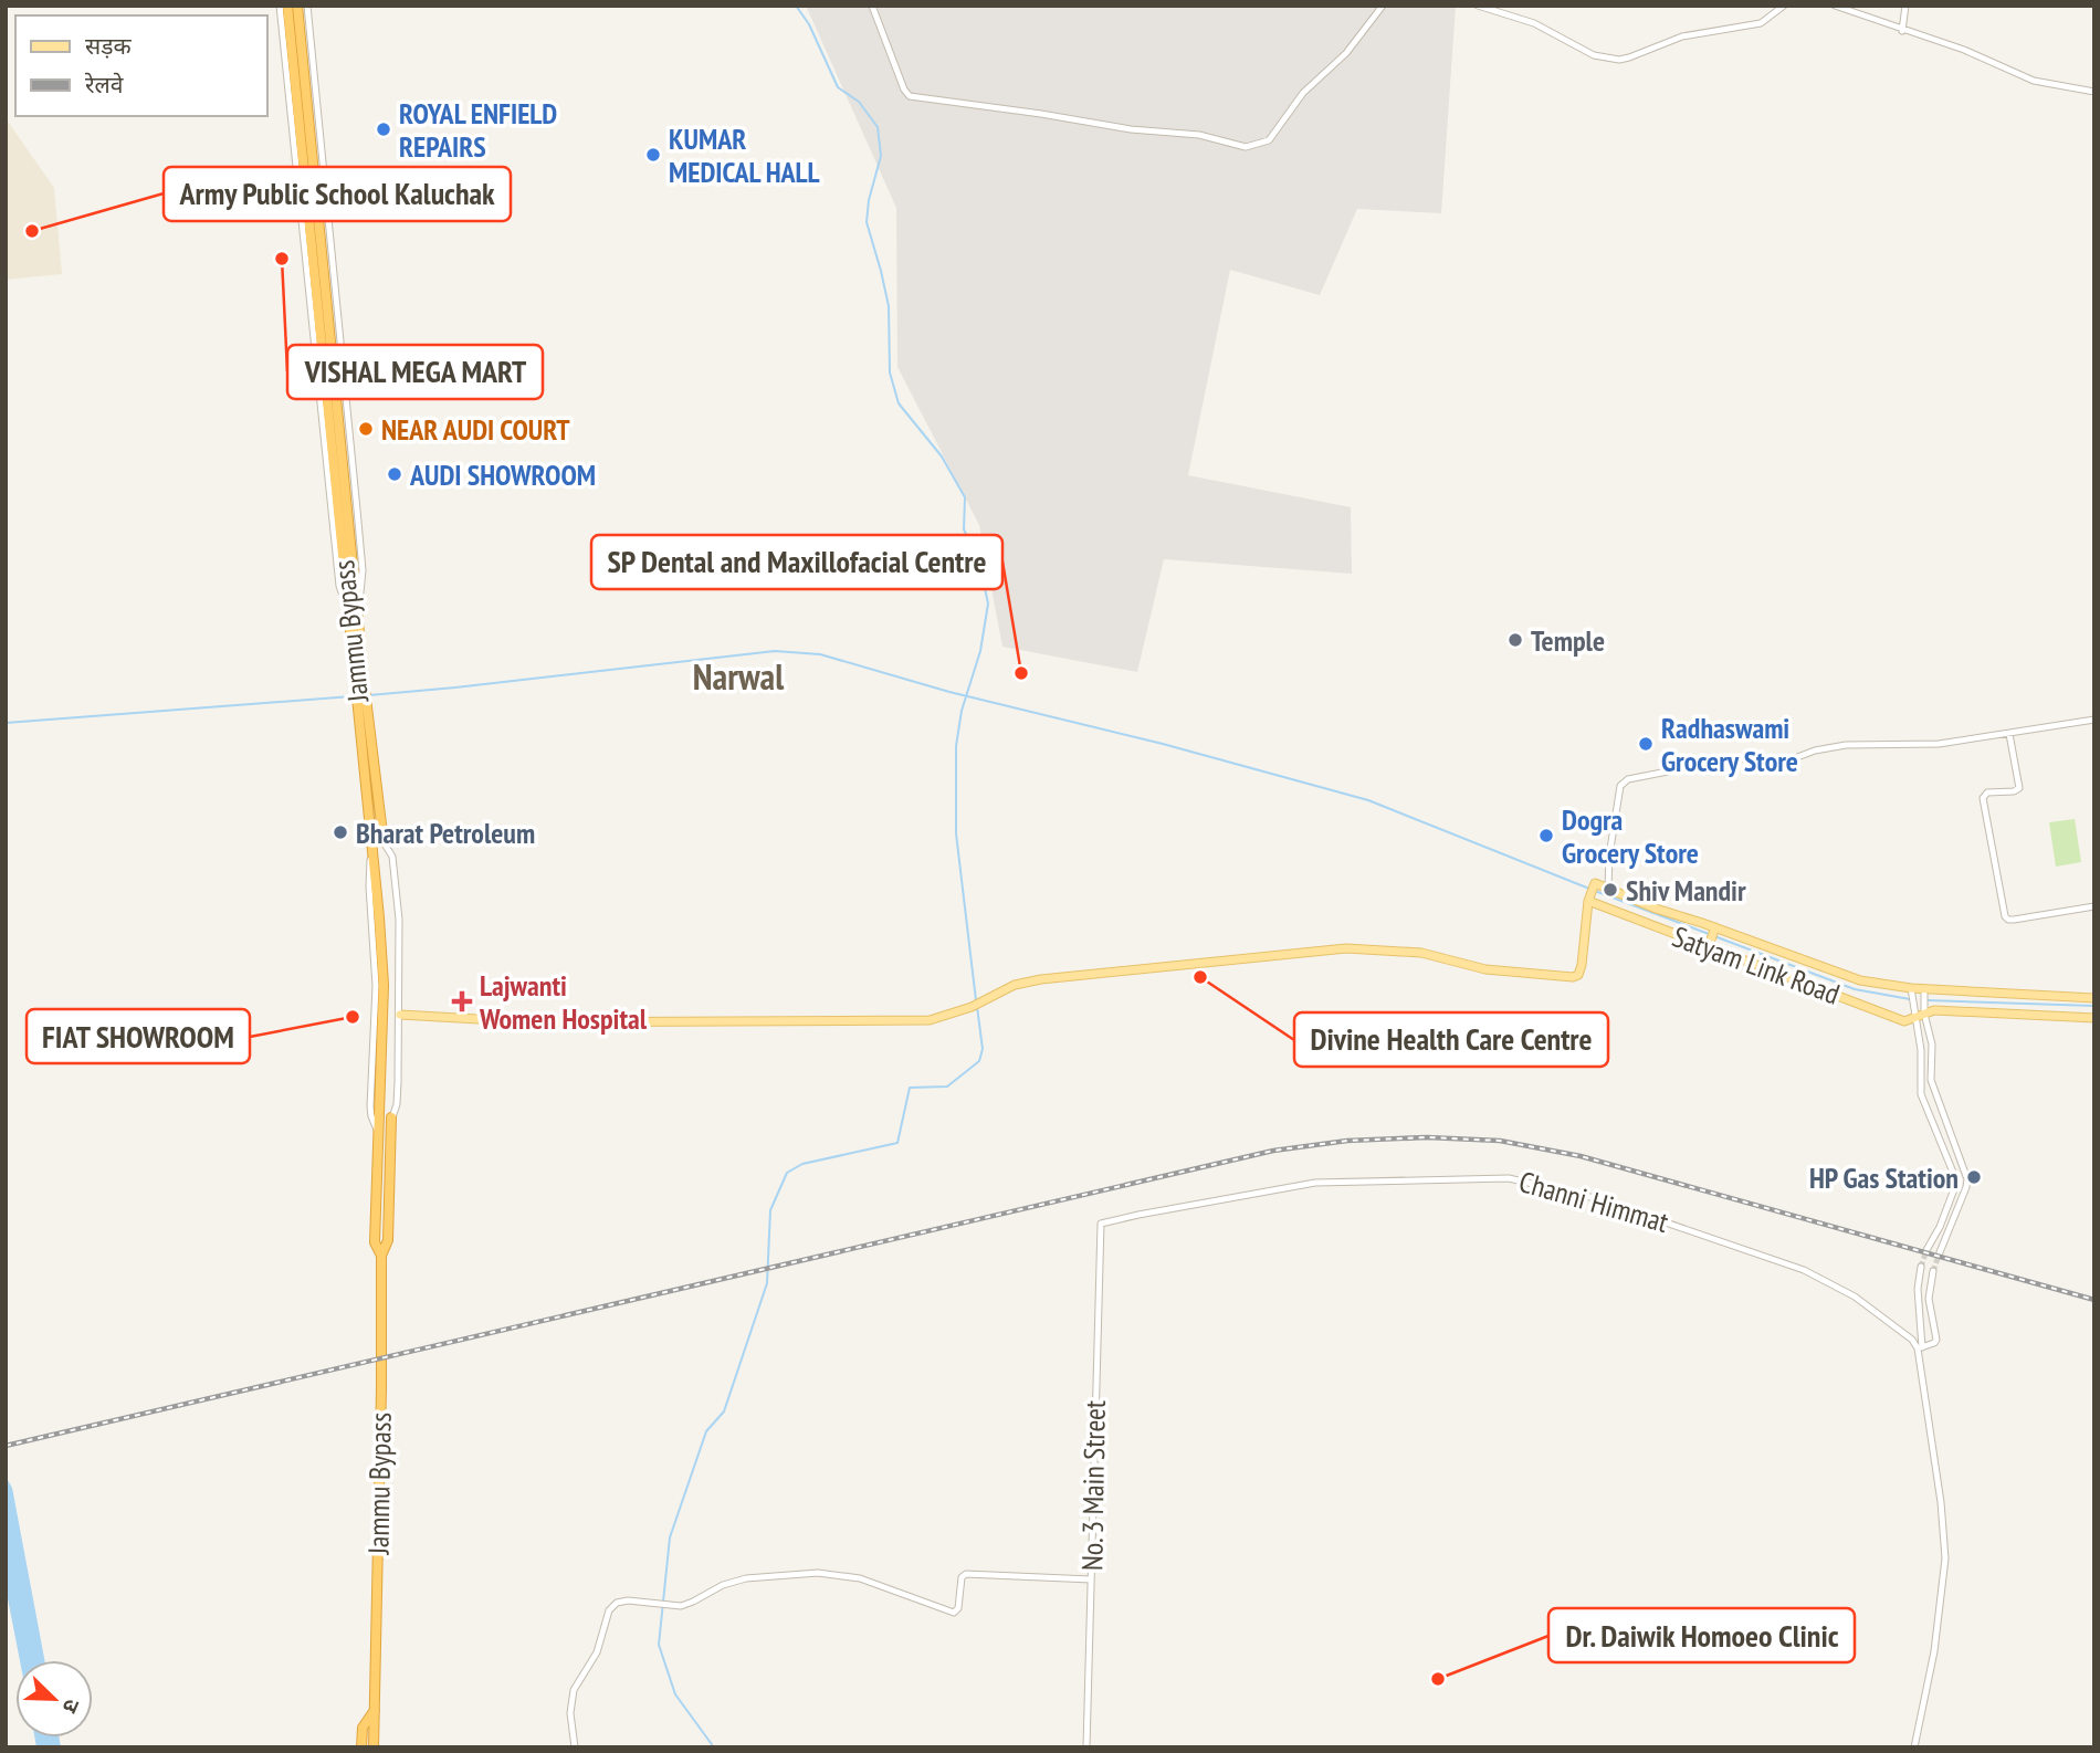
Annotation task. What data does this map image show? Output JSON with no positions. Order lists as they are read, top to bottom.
{
  "streets": {
    "highway": ["Jammu Bypass"],
    "main road": ["Satyam Link Road"],
    "street": ["Channi Himmat", "No. 3 Main Street"]
  },
  "crossings": [
    ["Channi Himmat", "No. 3 Main Street"]
  ],
  "districts": ["Narwal"],
  "places": {
    "other": [
      "ROYAL ENFIELD REPAIRS",
      "KUMAR MEDICAL HALL",
      "Army Public School Kaluchak",
      "VISHAL MEGA MART",
      "NEAR AUDI COURT",
      "AUDI SHOWROOM",
      "Temple",
      "SP Dental and Maxillofacial Centre",
      "Radhaswami Grocery Store",
      "Bharat Petroleum",
      "Dogra Grocery Store",
      "Shiv Mandir",
      "Divine Health Care Centre",
      "FIAT SHOWROOM",
      "HP Gas Station",
      "Dr. Daiwik Homoeo Clinic"
    ],
    "health": ["Lajwanti Women Hospital"]
  },
  "legend": ["सड़क", "रेलवे"],
  "north": "bottom right"
}
